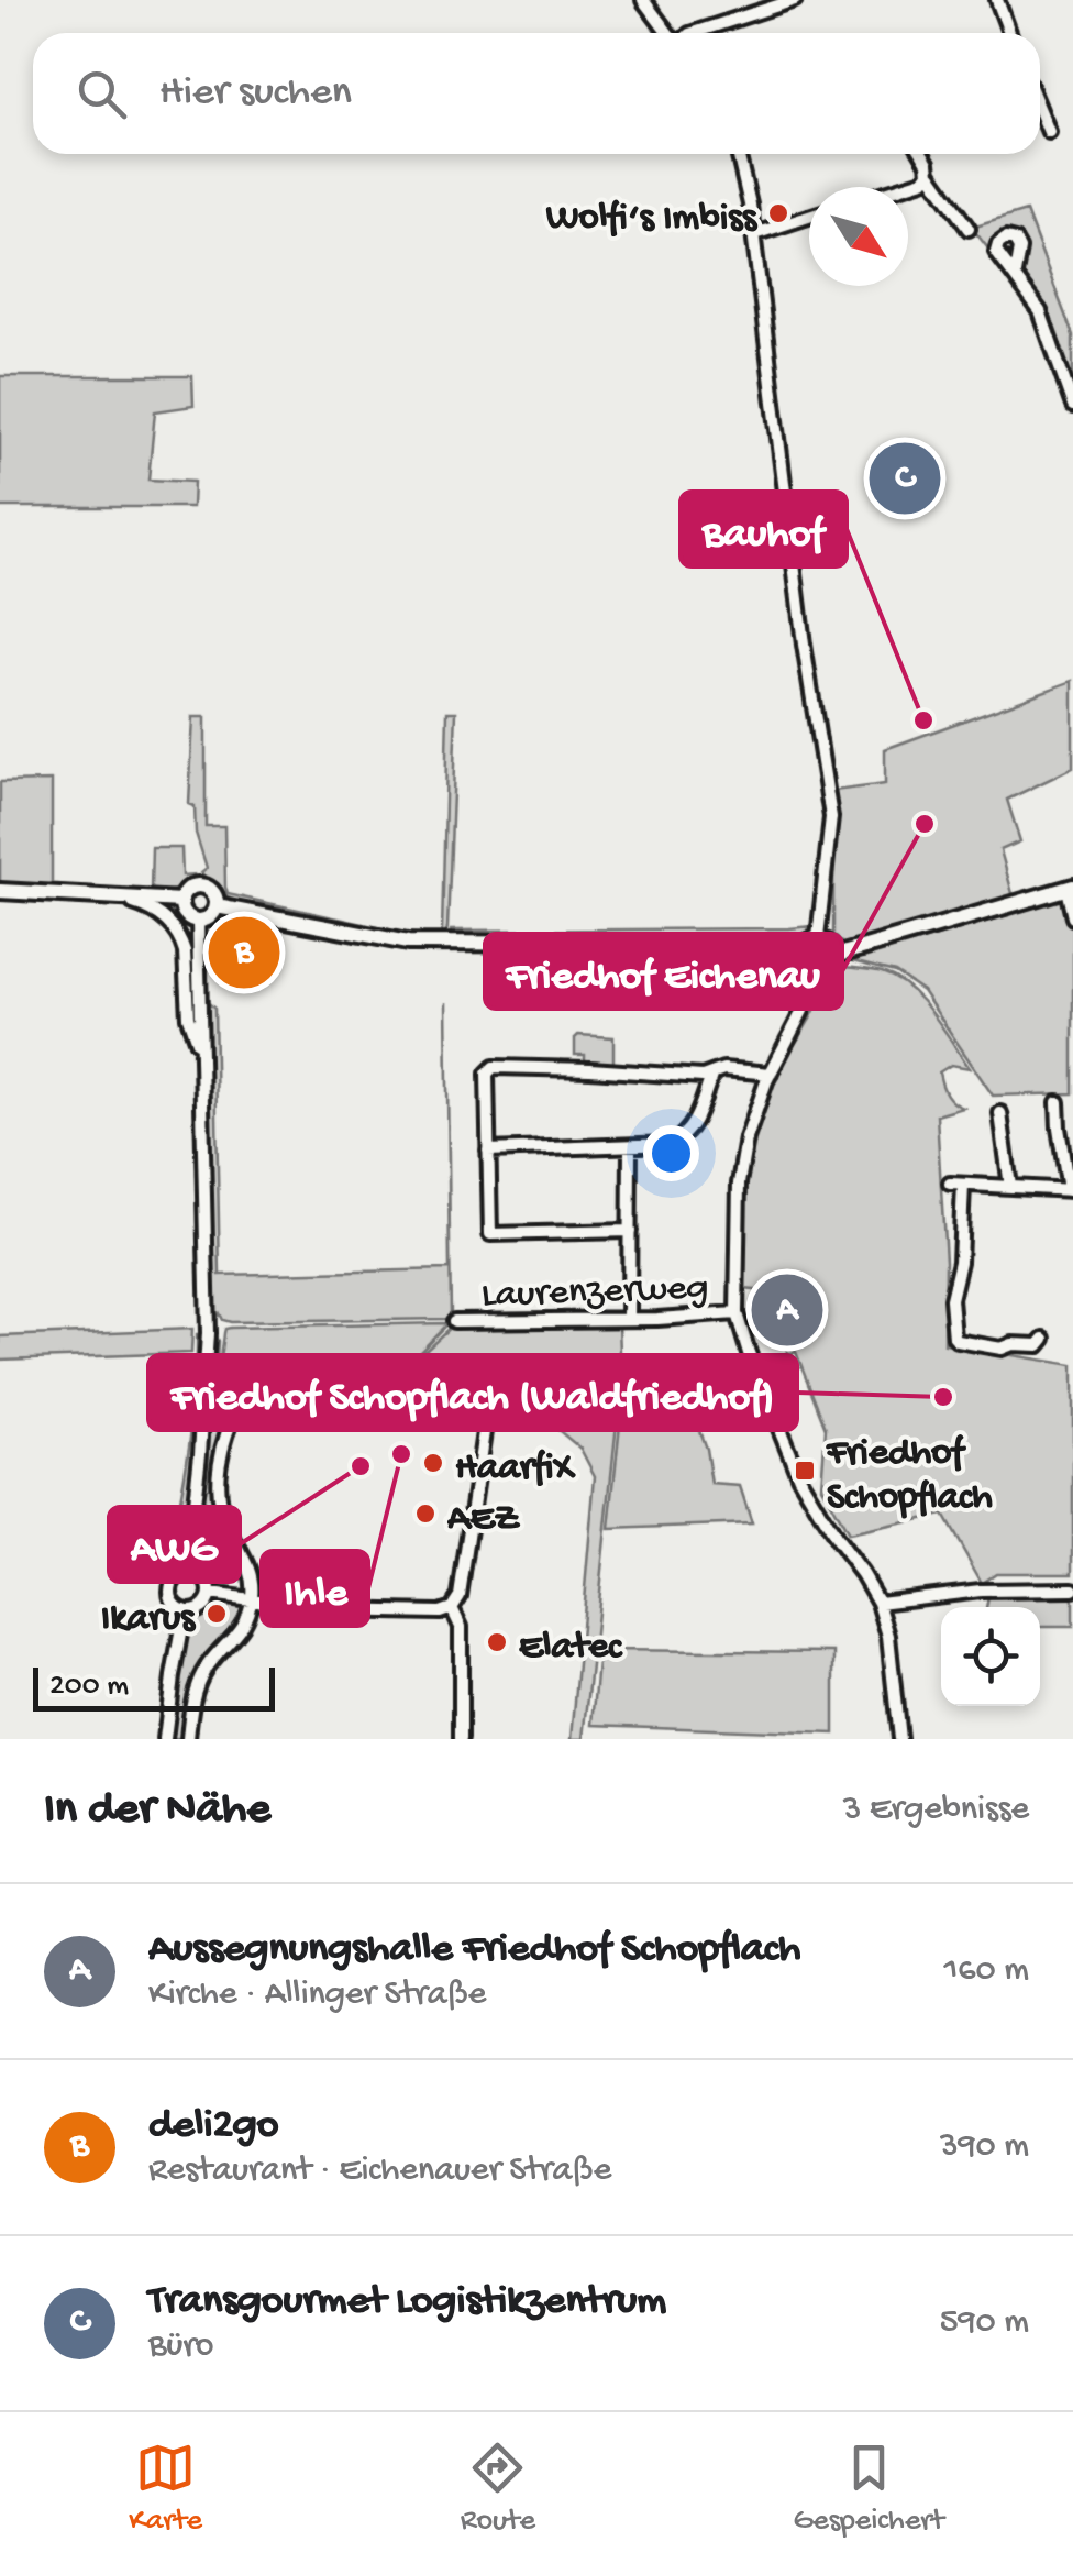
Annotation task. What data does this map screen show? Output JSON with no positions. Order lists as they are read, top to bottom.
{
  "streets": {
    "street": ["Laurenzerweg"]
  },
  "places": {
    "other": [
      "Wolfi‘s Imbiss",
      "Bauhof",
      "Friedhof Eichenau",
      "Friedhof Schopflach (Waldfriedhof)",
      "Ihle",
      "HaarfiX",
      "AWG",
      "AEZ",
      "Ikarus",
      "Elatec"
    ],
    "transit": ["Friedhof Schopflach"]
  },
  "scale_bar": "200 m",
  "north": "bottom right",
  "page": {
    "search": "Hier suchen",
    "pins": ["C", "B", "A"],
    "scale": "200 m",
    "heading": ["In der Nähe", "3 Ergebnisse"],
    "list": [
      {
        "mark": "A",
        "name": "Aussegnungshalle Friedhof Schopflach",
        "note": "Kirche · Allinger Straße",
        "value": "160 m"
      },
      {
        "mark": "B",
        "name": "deli2go",
        "note": "Restaurant · Eichenauer Straße",
        "value": "390 m"
      },
      {
        "mark": "C",
        "name": "Transgourmet Logistikzentrum",
        "note": "Büro",
        "value": "590 m"
      }
    ],
    "nav": ["Karte", "Route", "Gespeichert"]
  }
}
